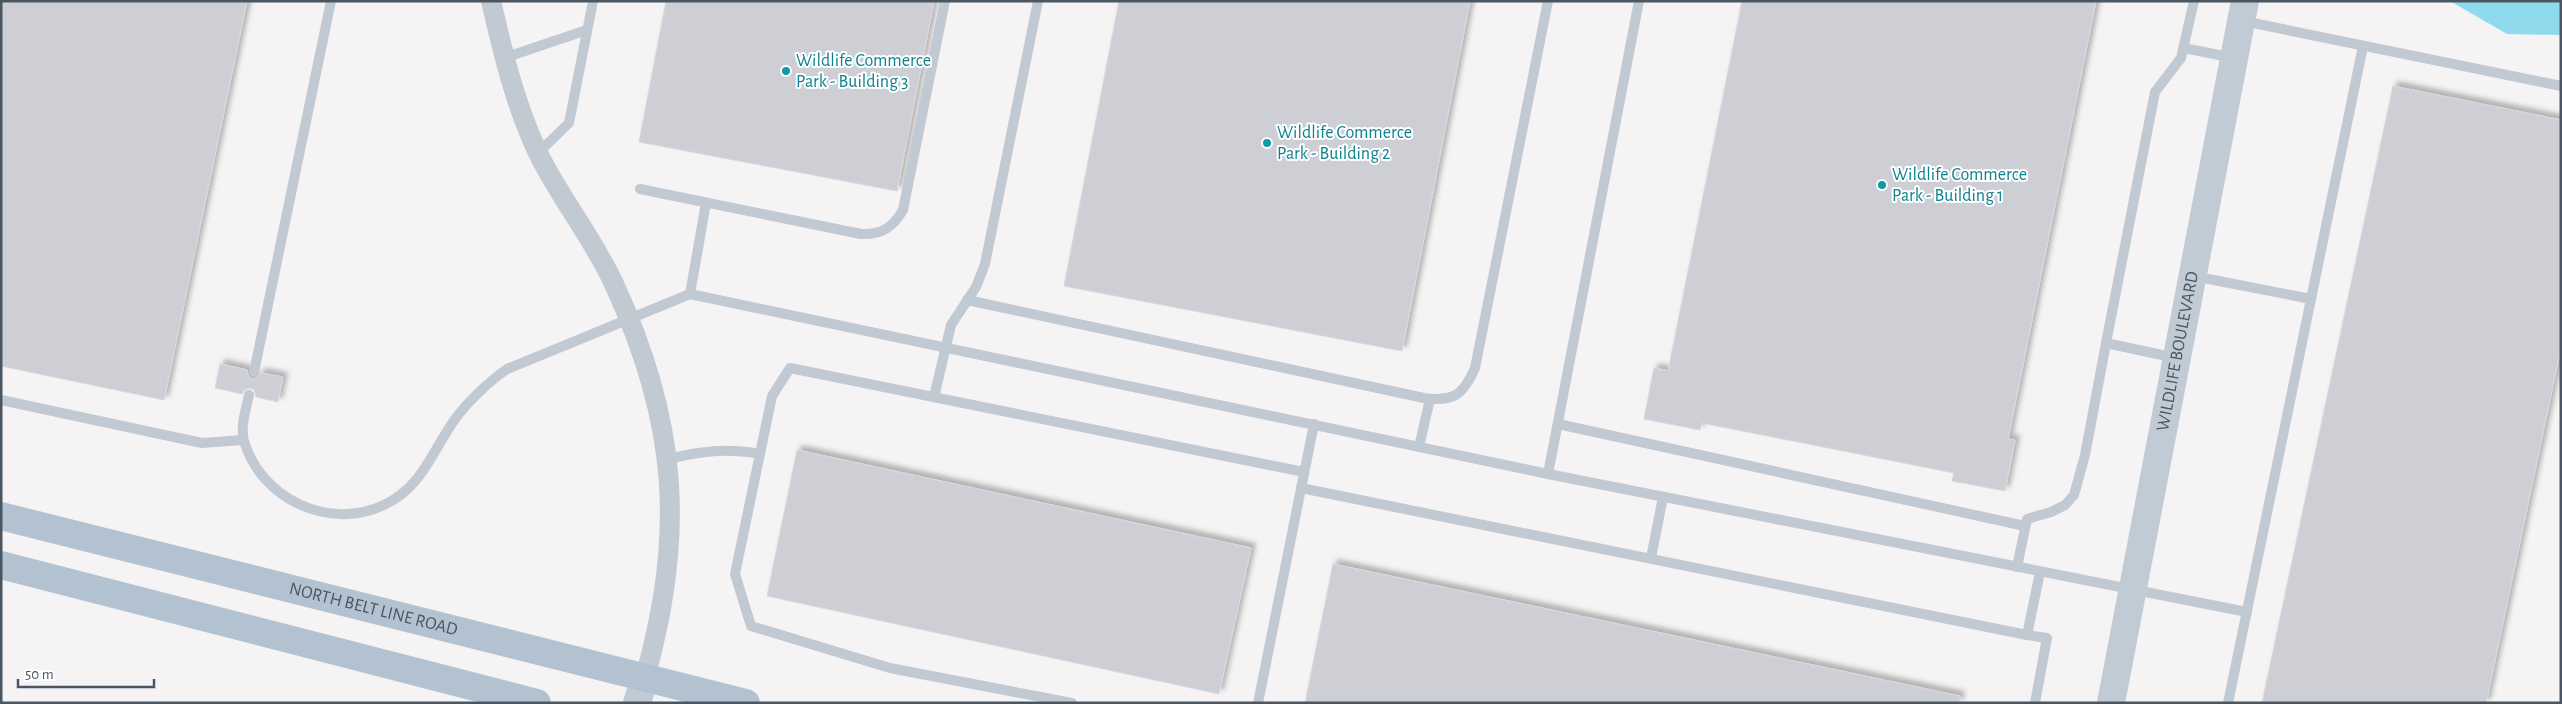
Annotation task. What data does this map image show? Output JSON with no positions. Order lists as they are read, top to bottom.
{
  "streets": {
    "main road": ["NORTH BELT LINE ROAD"],
    "street": ["WILDLIFE BOULEVARD"]
  },
  "places": ["Wildlife Commerce Park - Building 3", "Wildlife Commerce Park - Building 2", "Wildlife Commerce Park - Building 1"],
  "scale_bar": "50 m"
}
